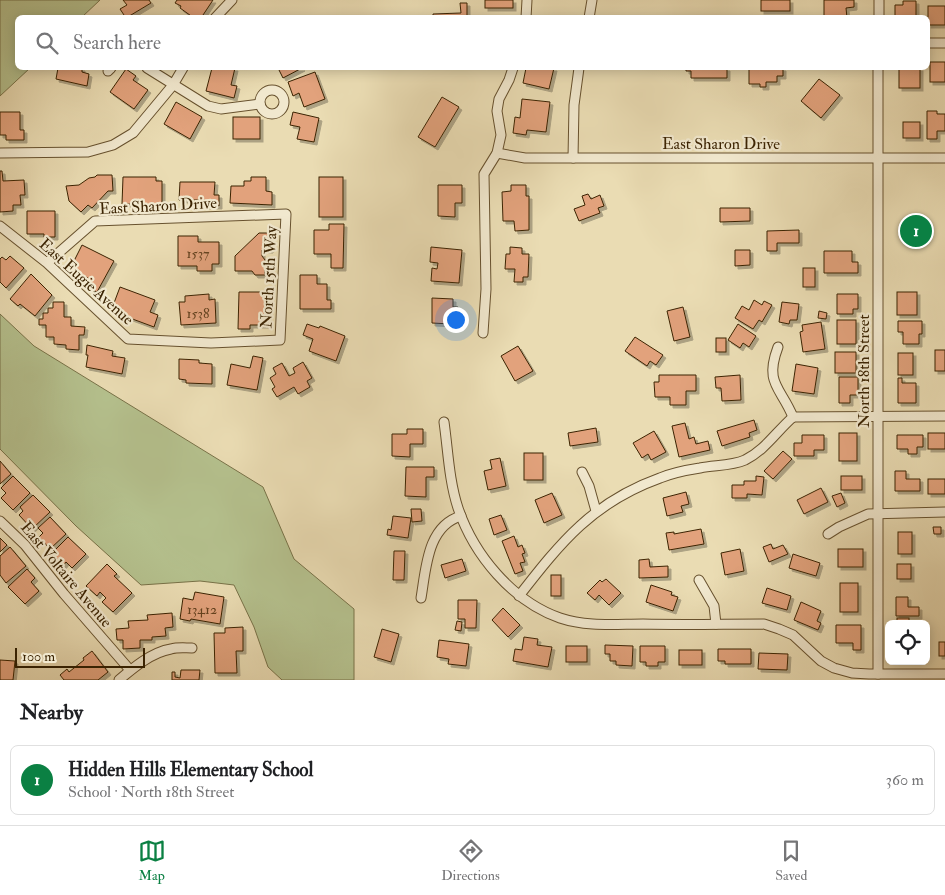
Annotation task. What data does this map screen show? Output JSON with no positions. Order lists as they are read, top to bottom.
{
  "streets": {
    "street": [
      "East Sharon Drive",
      "North 15th Way",
      "East Eugie Avenue",
      "North 18th Street",
      "East Voltaire Avenue"
    ]
  },
  "crossings": [
    ["East Sharon Drive", "North 15th Way"],
    ["East Sharon Drive", "East Eugie Avenue"],
    ["East Sharon Drive", "North 18th Street"],
    ["North 15th Way", "East Eugie Avenue"]
  ],
  "house_numbers": ["1537", "1538", "13412"],
  "scale_bar": "100 m",
  "page": {
    "search": "Search here",
    "pins": "1",
    "scale": "100 m",
    "heading": "Nearby",
    "list": [
      {
        "mark": "1",
        "name": "Hidden Hills Elementary School",
        "note": "School · North 18th Street",
        "value": "360 m"
      }
    ],
    "nav": ["Map", "Directions", "Saved"]
  }
}
